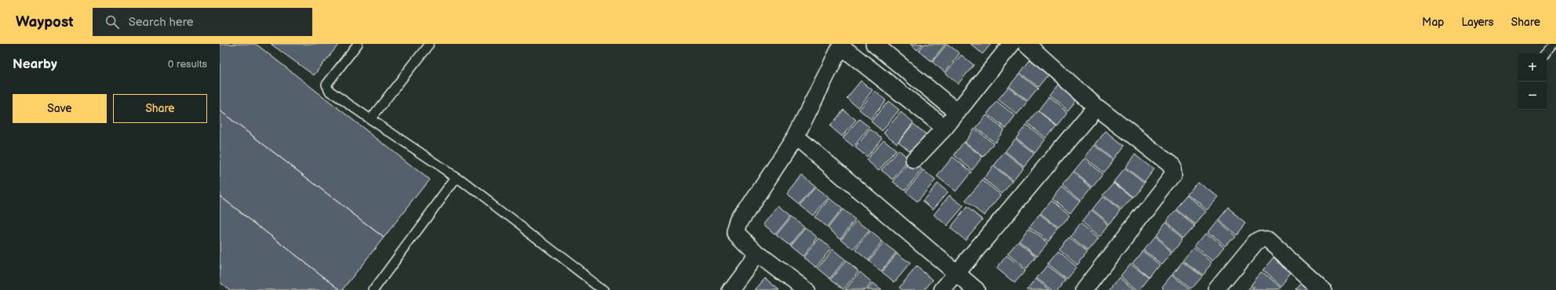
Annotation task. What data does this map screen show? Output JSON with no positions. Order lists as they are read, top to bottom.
{
  "page": {
    "header": "Waypost",
    "search": "Search here",
    "nav": ["Map", "Layers", "Share"],
    "heading": ["Nearby", "0 results"],
    "map_buttons": ["+", "−"],
    "buttons": ["Save", "Share"]
  }
}
